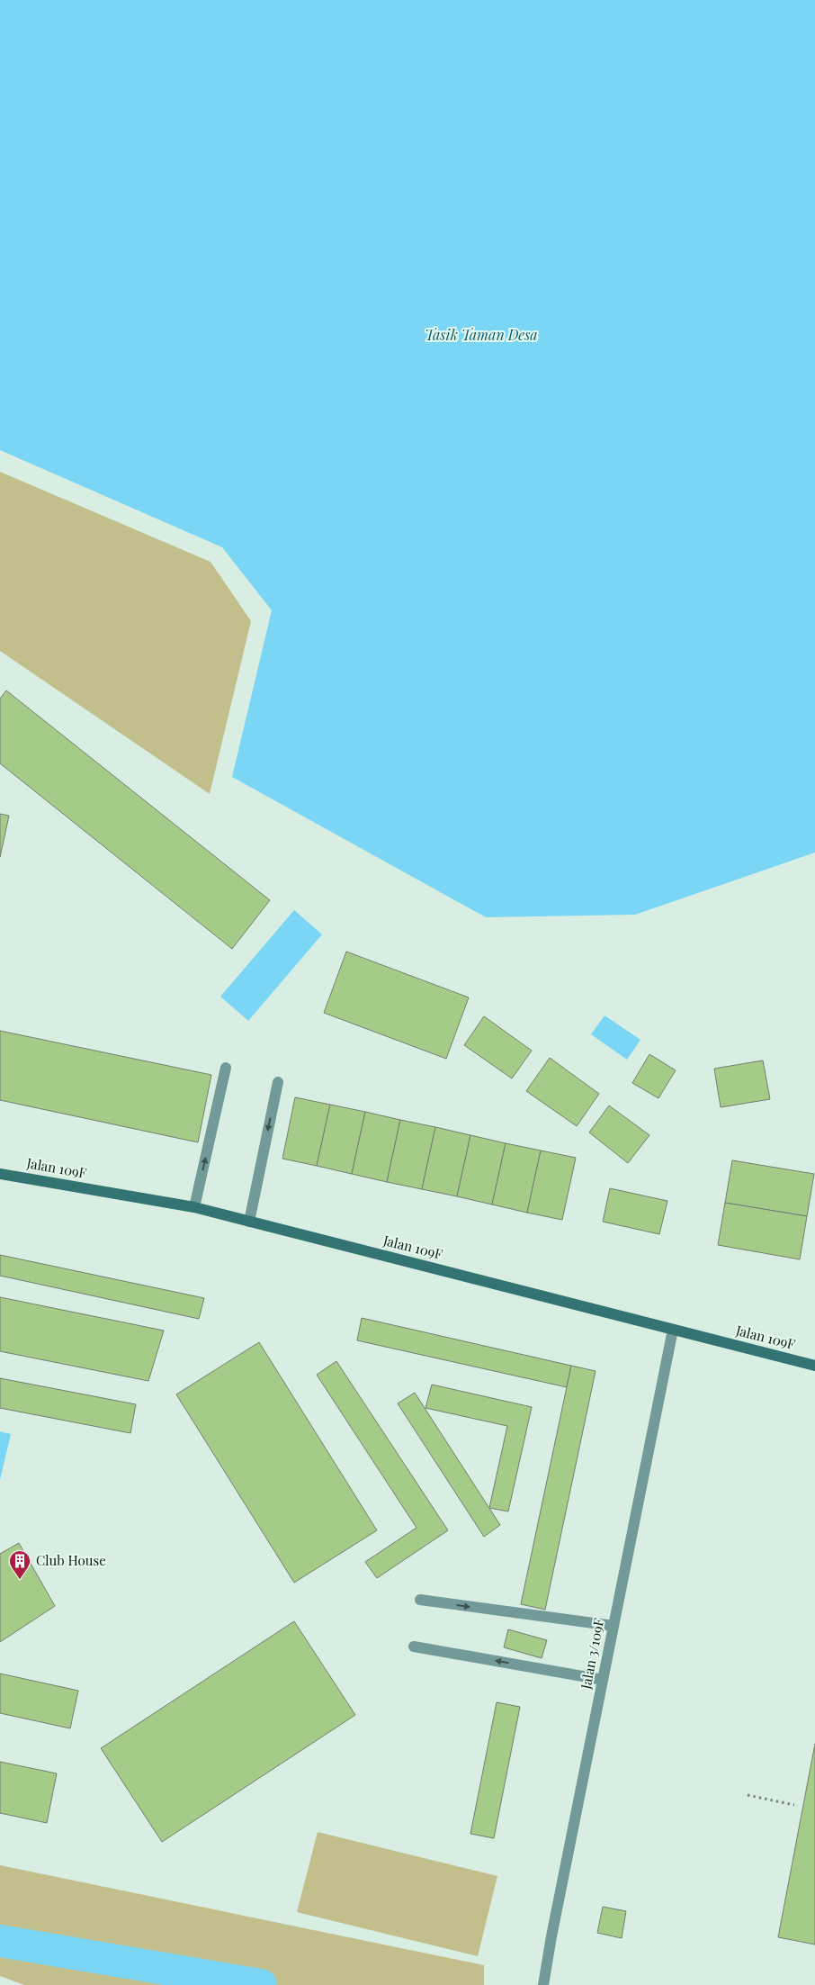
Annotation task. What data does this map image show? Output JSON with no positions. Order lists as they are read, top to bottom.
{
  "streets": {
    "street": ["Jalan 109F", "Jalan 3/109F"]
  },
  "crossings": [
    ["Jalan 109F", "Jalan 3/109F"]
  ],
  "water": ["Tasik Taman Desa"],
  "places": {
    "building": ["Club House"]
  }
}
